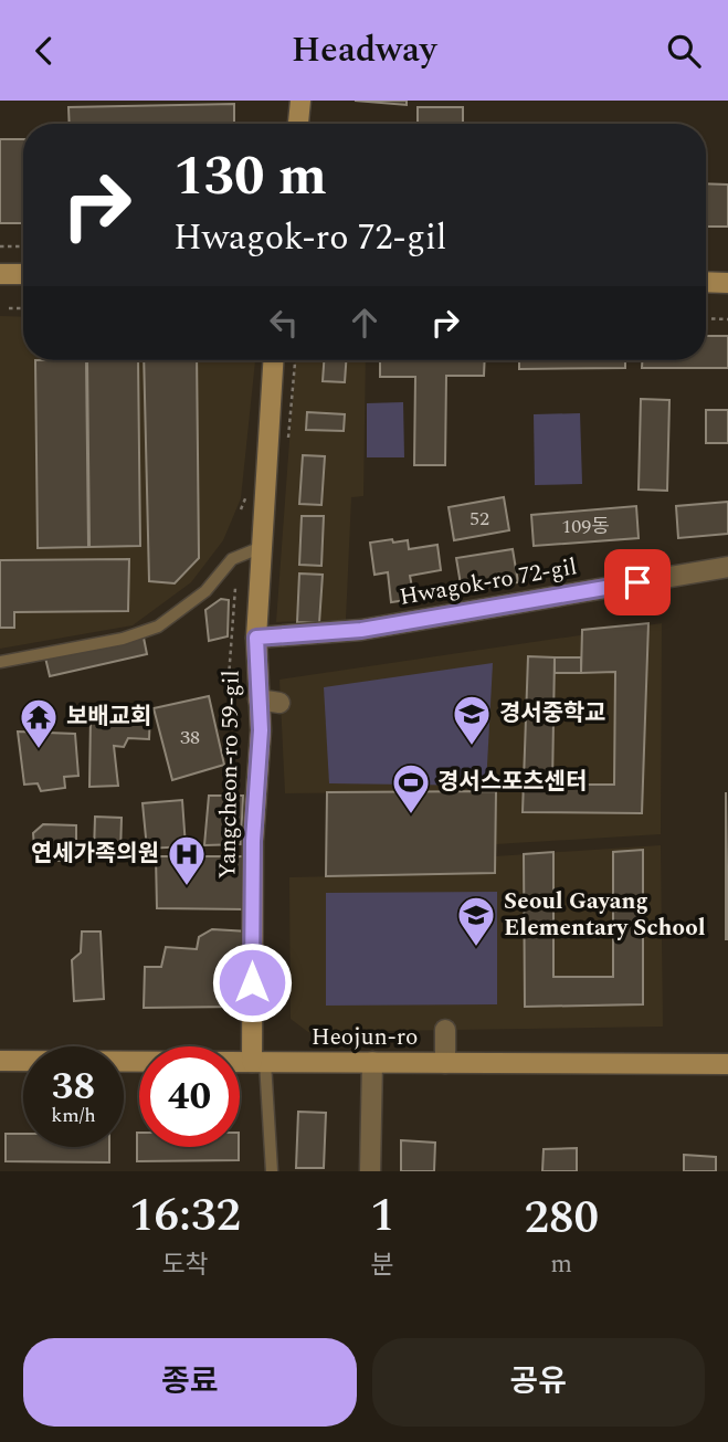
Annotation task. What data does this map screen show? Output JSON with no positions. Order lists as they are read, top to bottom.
{
  "streets": {
    "street": ["Hwagok-ro 72-gil", "Yangcheon-ro 59-gil", "Heojun-ro"]
  },
  "crossings": [
    ["Hwagok-ro 72-gil", "Yangcheon-ro 59-gil"],
    ["Yangcheon-ro 59-gil", "Heojun-ro"]
  ],
  "places": {
    "school or university": ["경서중학교", "Seoul Gayang Elementary School"],
    "temple": ["보배교회"],
    "sports": ["경서스포츠센터"],
    "hospital": ["연세가족의원"]
  },
  "house_numbers": ["52", "109동", "38"],
  "page": {
    "header": "Headway",
    "turn": ["130 m", "Hwagok-ro 72-gil"],
    "speed": "38 km/h",
    "limit": "40",
    "eta": [
      "16:32",
      "도착",
      "1",
      "분",
      "280",
      "m"
    ],
    "buttons": ["종료", "공유"]
  }
}
